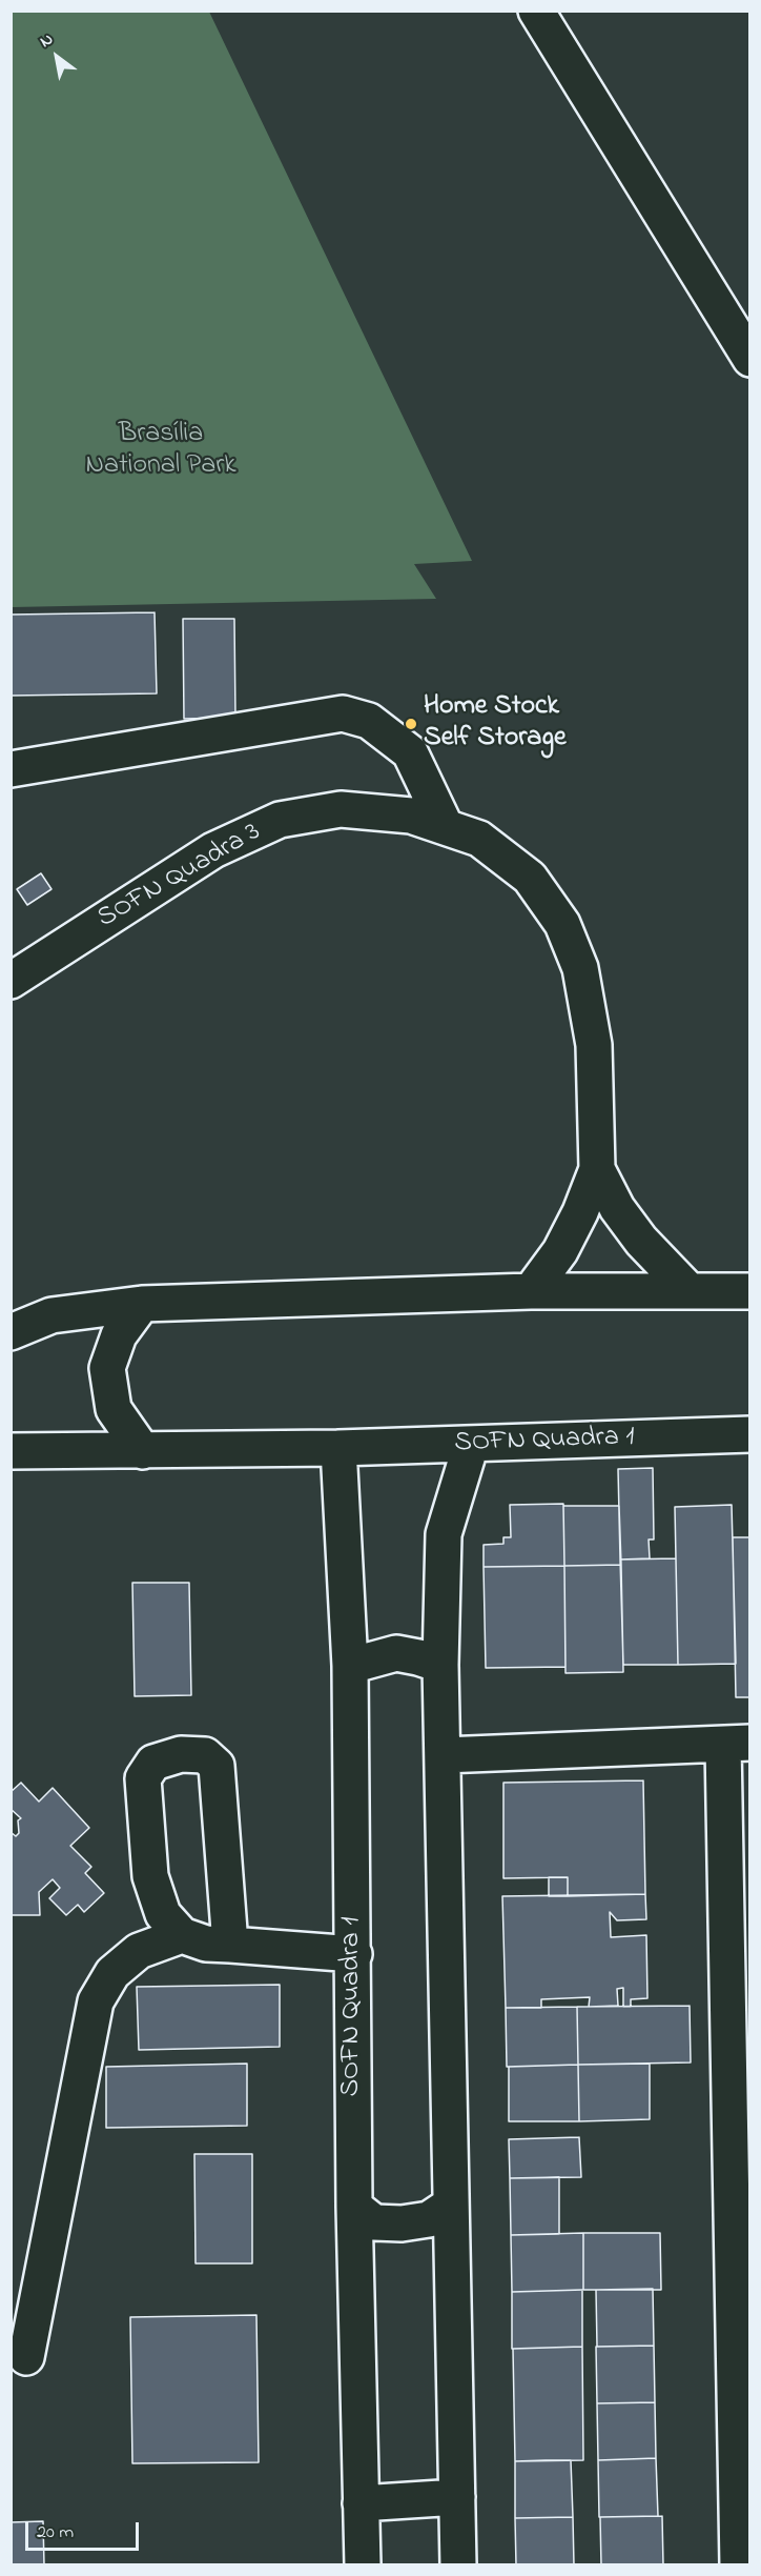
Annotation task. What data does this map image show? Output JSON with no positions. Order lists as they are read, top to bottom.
{
  "streets": {
    "street": ["SOFN Quadra 3", "SOFN Quadra 1"]
  },
  "parks": ["Brasília National Park"],
  "places": ["Home Stock Self Storage"],
  "scale_bar": "20 m",
  "north": "top left"
}
